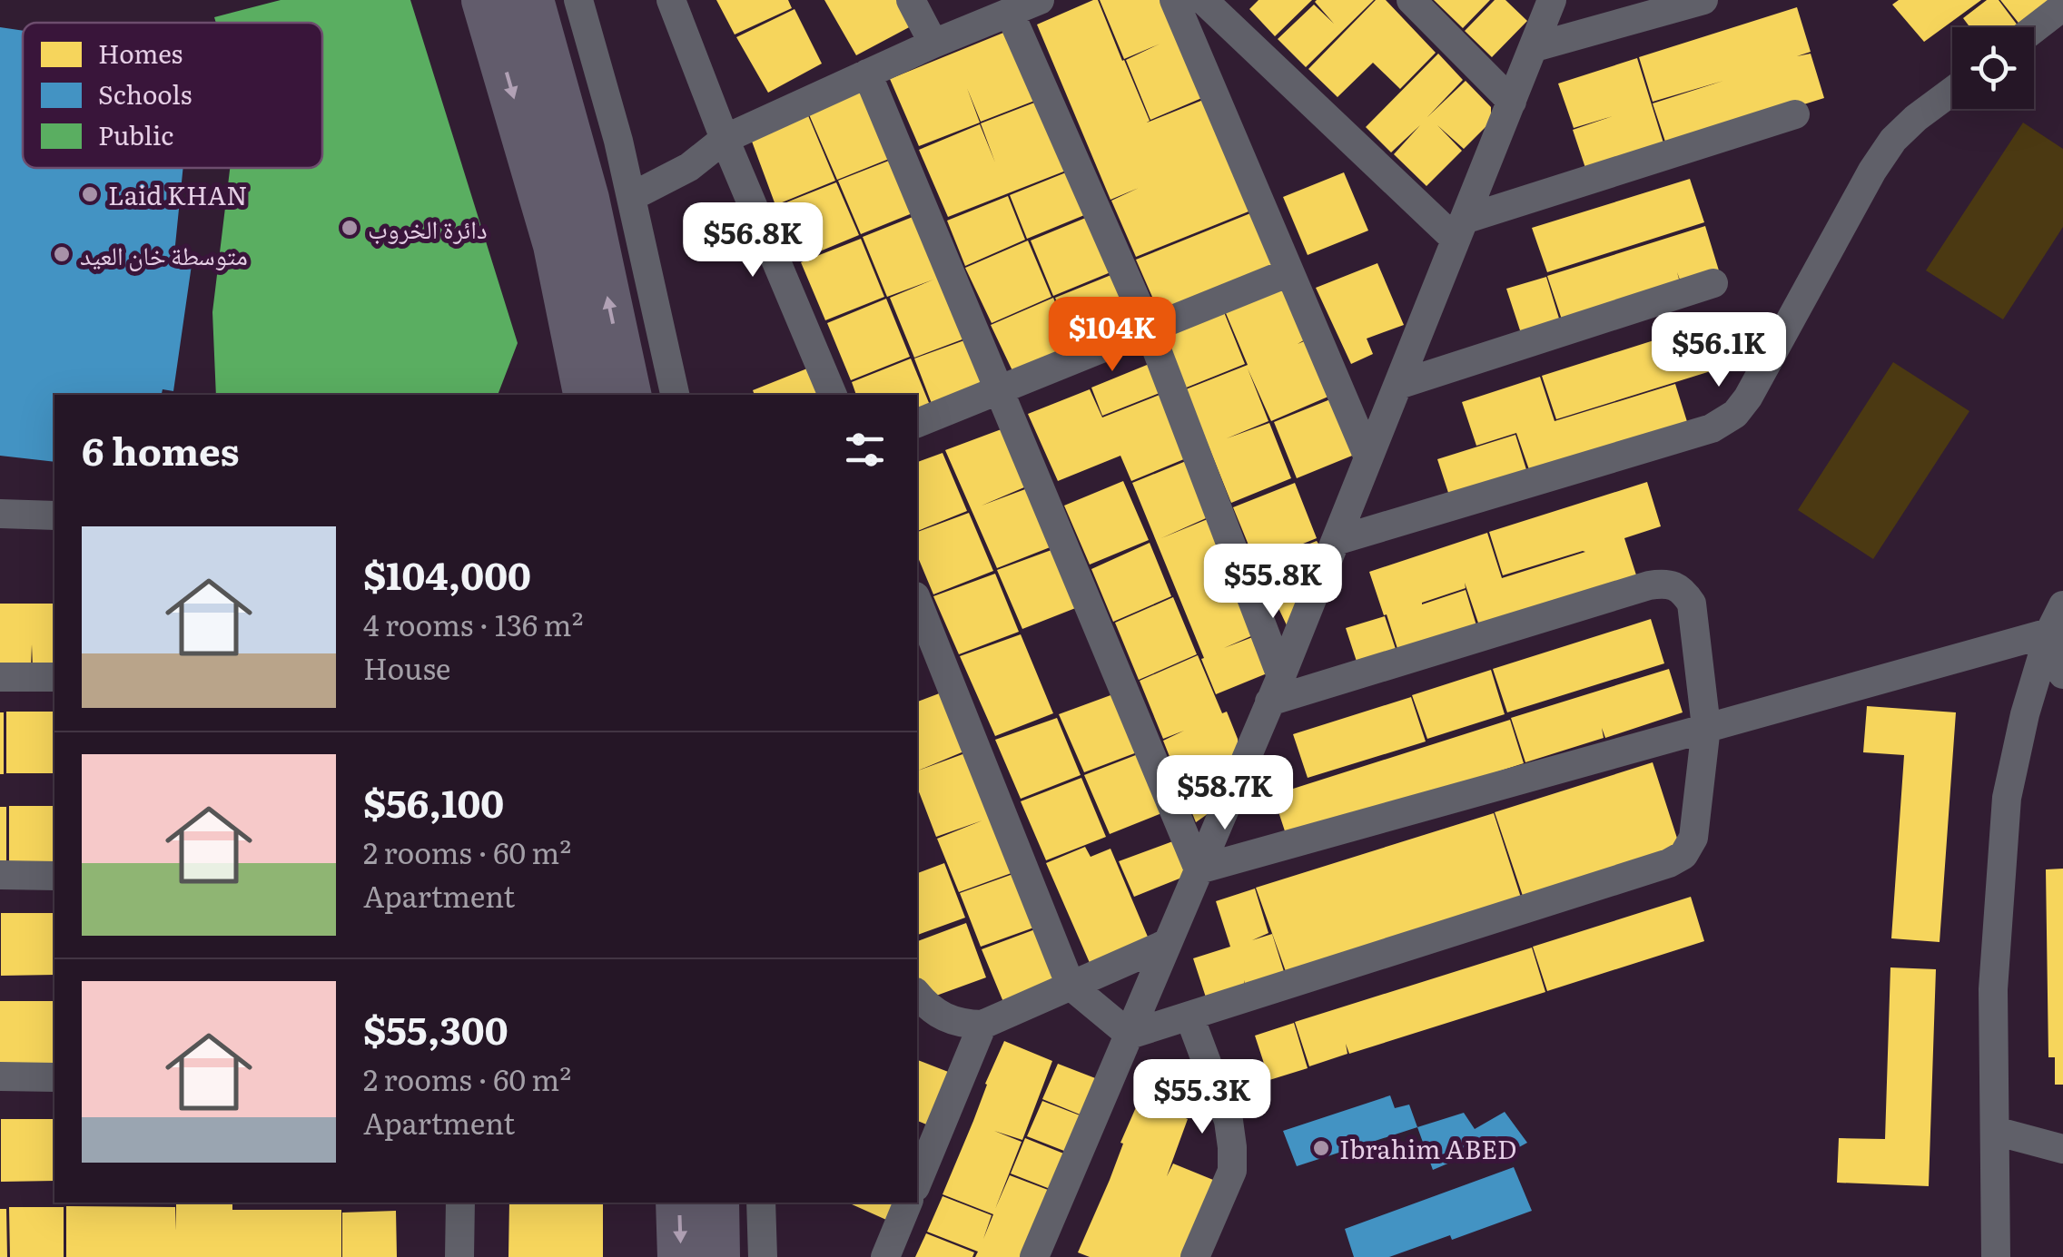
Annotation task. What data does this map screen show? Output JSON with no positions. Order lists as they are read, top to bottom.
{
  "places": [
    "Laid KHAN",
    "دائرة الخروب",
    "متوسطة خان العيد",
    "Ibrahim ABED"
  ],
  "legend": ["Homes", "Schools", "Public"],
  "page": {
    "price": [
      "$56.8K",
      "$104K",
      "$56.1K",
      "$55.8K",
      "$58.7K",
      "$55.3K"
    ],
    "heading": "6 homes",
    "list": [
      {
        "name": "$104,000",
        "note": "4 rooms · 136 m² · House"
      },
      {
        "name": "$56,100",
        "note": "2 rooms · 60 m² · Apartment"
      },
      {
        "name": "$55,300",
        "note": "2 rooms · 60 m² · Apartment"
      }
    ]
  }
}
